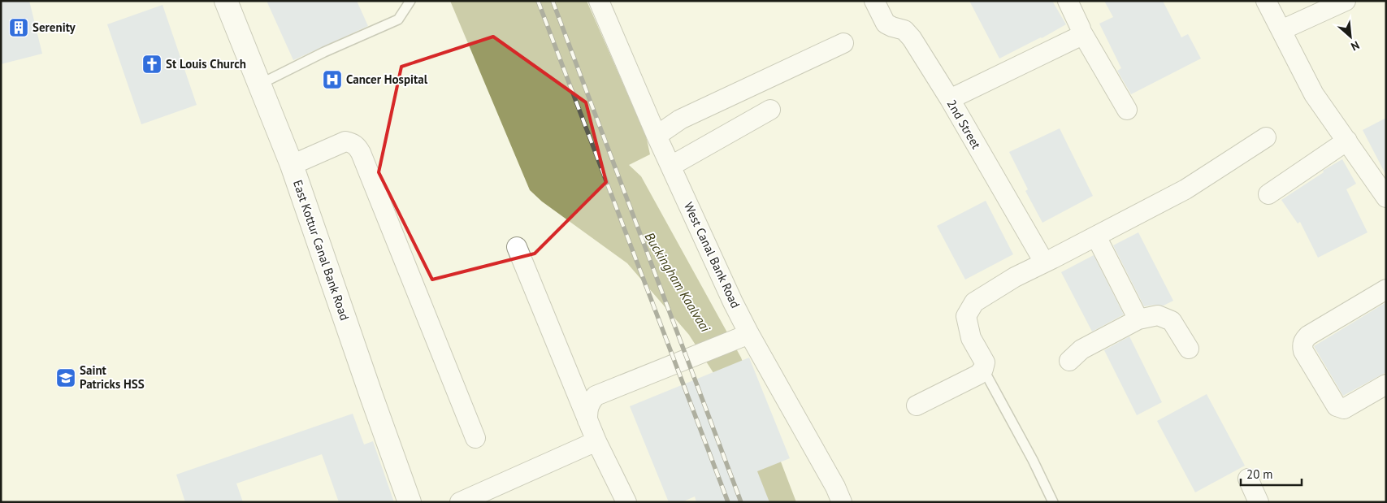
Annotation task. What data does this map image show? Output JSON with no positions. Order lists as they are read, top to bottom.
{
  "streets": {
    "street": ["2nd Street", "East Kottur Canal Bank Road", "West Canal Bank Road"]
  },
  "water": ["Buckingham Kaalvaai"],
  "places": {
    "building": ["Serenity"],
    "church": ["St Louis Church"],
    "hospital": ["Cancer Hospital"],
    "school or university": ["Saint Patricks HSS"]
  },
  "scale_bar": "20 m",
  "north": "bottom right"
}
